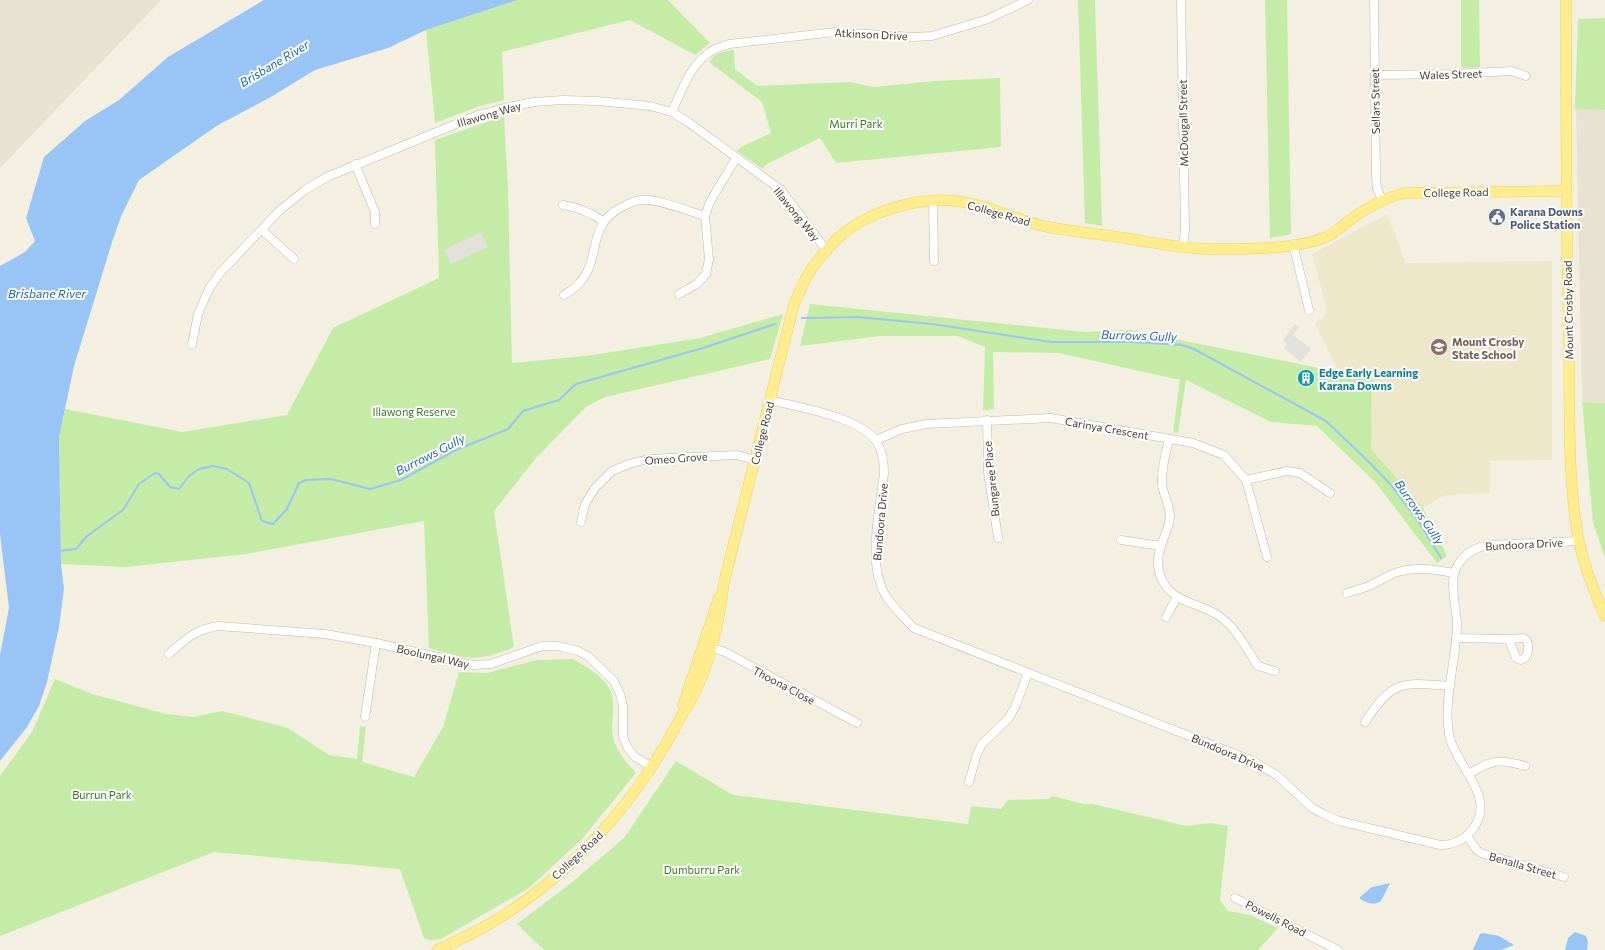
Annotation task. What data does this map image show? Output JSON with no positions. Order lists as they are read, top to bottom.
{
  "streets": {
    "main road": ["College Road", "Mount Crosby Road"],
    "street": [
      "Atkinson Drive",
      "Wales Street",
      "Sellars Street",
      "Illawong Way",
      "McDougall Street",
      "Carinya Crescent",
      "Omeo Grove",
      "Bungaree Place",
      "Bundoora Drive",
      "Boolungal Way",
      "Thoona Close",
      "Benalla Street",
      "Powells Road"
    ]
  },
  "crossings": [
    ["Atkinson Drive", "Illawong Way"],
    ["Wales Street", "Sellars Street"],
    ["Sellars Street", "College Road"],
    ["Illawong Way", "College Road"],
    ["McDougall Street", "College Road"],
    ["College Road", "Mount Crosby Road"],
    ["College Road", "Omeo Grove"],
    ["College Road", "Boolungal Way"],
    ["College Road", "Thoona Close"],
    ["Mount Crosby Road", "Bundoora Drive"],
    ["Carinya Crescent", "Bungaree Place"],
    ["Carinya Crescent", "Bundoora Drive"],
    ["Bundoora Drive", "Benalla Street"]
  ],
  "water": ["Brisbane River", "Burrows Gully"],
  "parks": [
    "Murri Park",
    "Illawong Reserve",
    "Burrun Park",
    "Dumburru Park"
  ],
  "places": {
    "public building": ["Karana Downs Police Station"],
    "school or university": ["Mount Crosby State School"],
    "building": ["Edge Early Learning Karana Downs"]
  }
}
